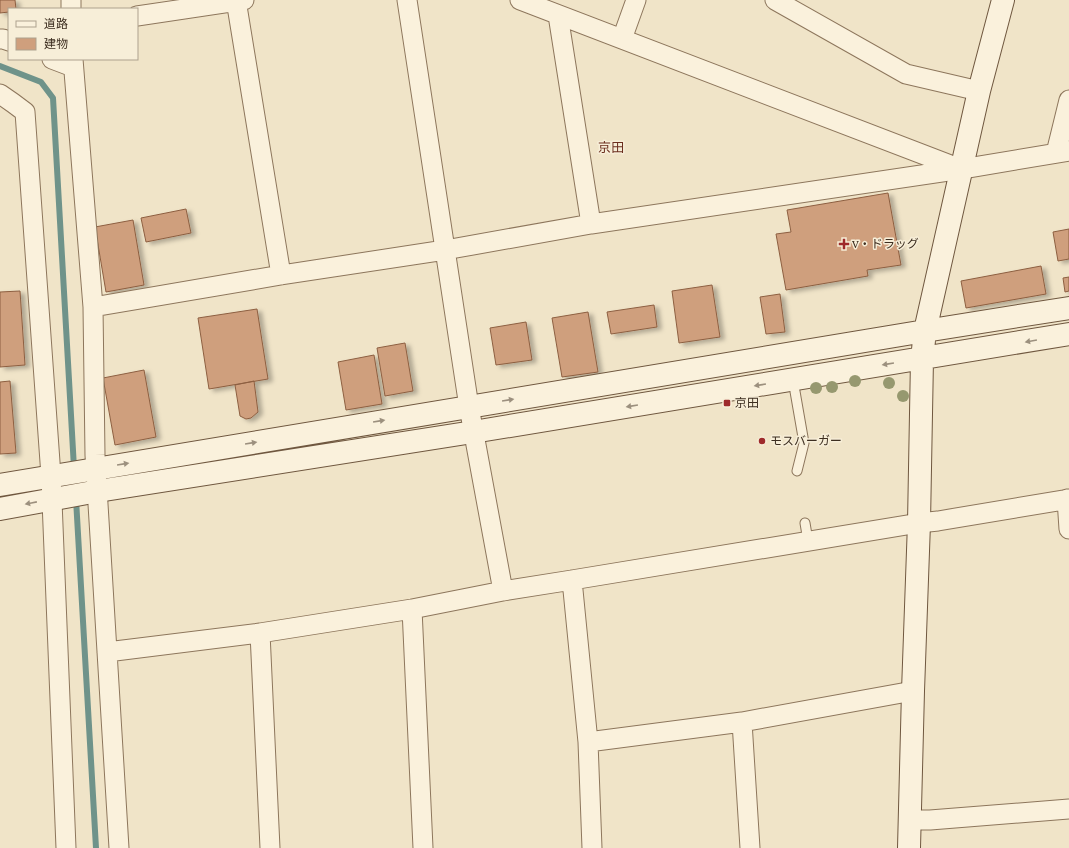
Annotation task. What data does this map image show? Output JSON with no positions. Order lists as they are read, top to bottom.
{
  "districts": ["京田"],
  "places": {
    "health": ["V・ドラッグ"],
    "transit": ["京田"],
    "other": ["モスバーガー"]
  },
  "legend": ["道路", "建物"]
}
